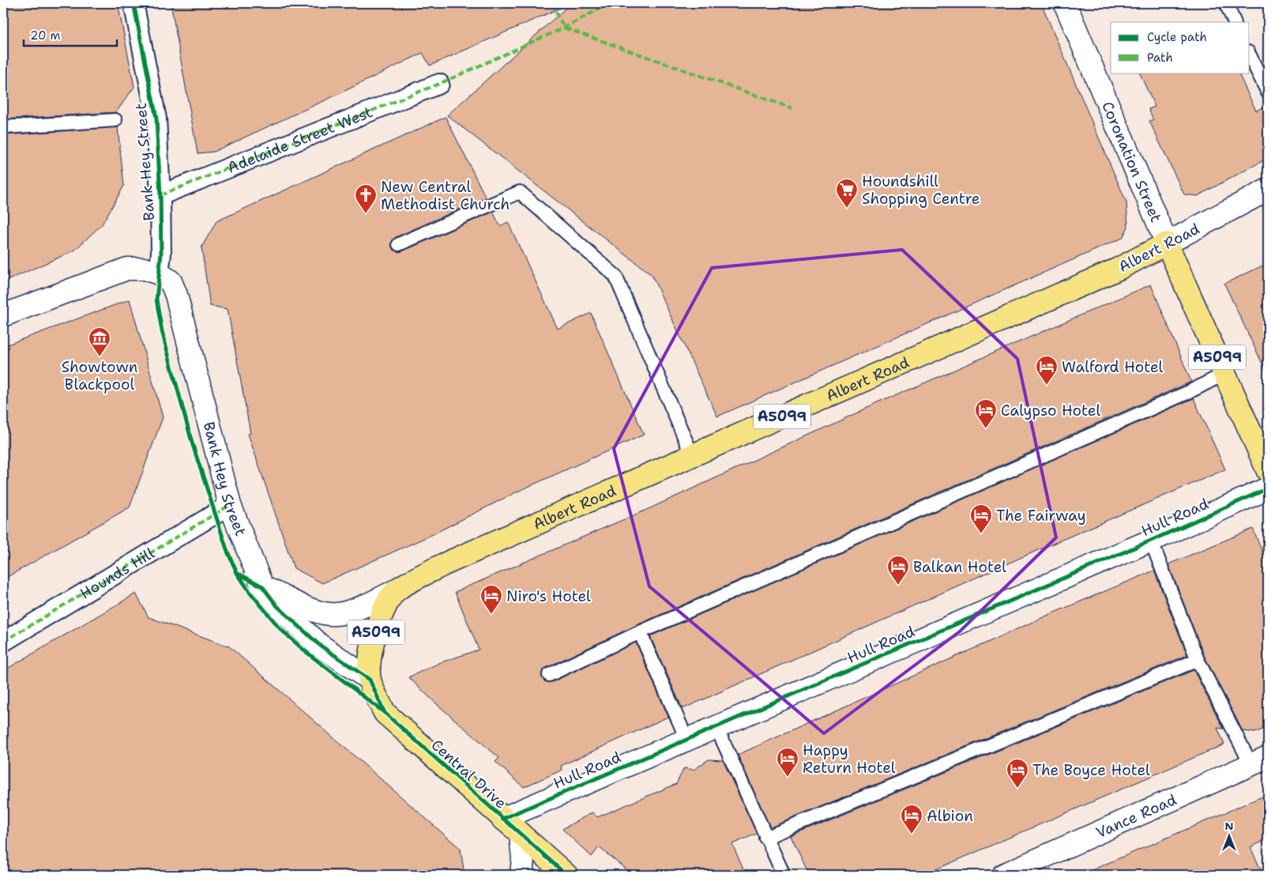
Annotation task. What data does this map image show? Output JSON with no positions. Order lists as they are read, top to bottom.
{
  "streets": {
    "main road": [
      "Coronation Street",
      "Albert Road",
      "A5099",
      "Central Drive"
    ],
    "street": [
      "Adelaide Street West",
      "Bank Hey Street",
      "Hull Road",
      "Hounds Hill",
      "Vance Road"
    ]
  },
  "crossings": [
    ["Adelaide Street West", "Bank Hey Street"],
    ["Bank Hey Street", "Hounds Hill"],
    ["Bank Hey Street", "Central Drive"],
    ["Coronation Street", "Albert Road"],
    ["Albert Road", "Central Drive"],
    ["Hull Road", "Central Drive"]
  ],
  "places": {
    "supermarket": ["Houndshill Shopping Centre"],
    "church": ["New Central Methodist Church"],
    "museum": ["Showtown Blackpool"],
    "hotel": [
      "Walford Hotel",
      "Calypso Hotel",
      "The Fairway",
      "Balkan Hotel",
      "Niro's Hotel",
      "Happy Return Hotel",
      "The Boyce Hotel",
      "Albion"
    ]
  },
  "legend": ["Cycle path", "Path"],
  "scale_bar": "20 m",
  "north": "top"
}
